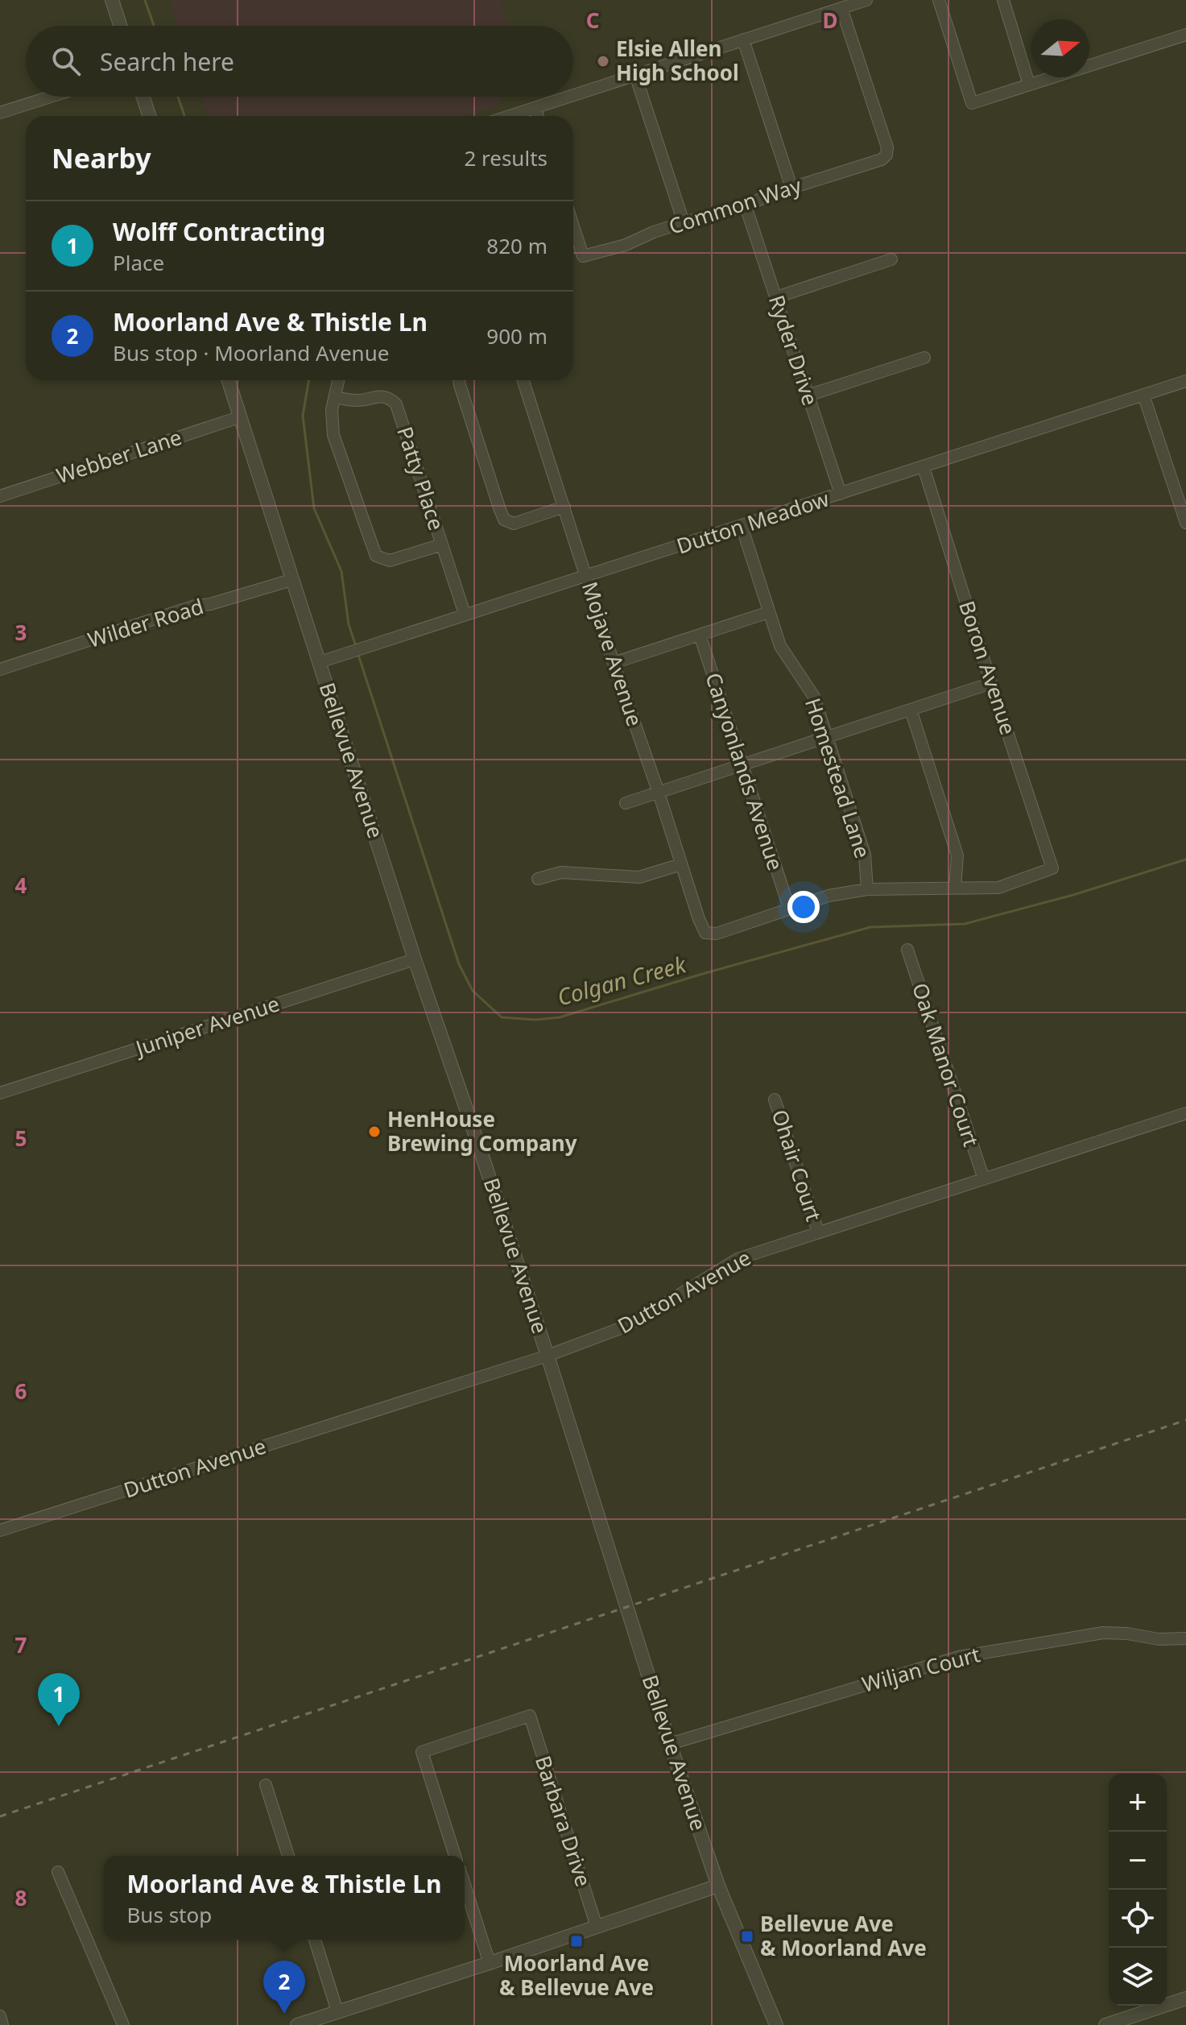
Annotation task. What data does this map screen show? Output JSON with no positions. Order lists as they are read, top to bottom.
{
  "streets": {
    "street": [
      "Common Way",
      "Ryder Drive",
      "Webber Lane",
      "Patty Place",
      "Dutton Meadow",
      "Wilder Road",
      "Mojave Avenue",
      "Boron Avenue",
      "Bellevue Avenue",
      "Canyonlands Avenue",
      "Homestead Lane",
      "Juniper Avenue",
      "Oak Manor Court",
      "Ohair Court",
      "Dutton Avenue",
      "Wiljan Court",
      "Barbara Drive"
    ]
  },
  "crossings": [
    ["Common Way", "Ryder Drive"],
    ["Ryder Drive", "Dutton Meadow"],
    ["Webber Lane", "Bellevue Avenue"],
    ["Patty Place", "Dutton Meadow"],
    ["Dutton Meadow", "Mojave Avenue"],
    ["Dutton Meadow", "Boron Avenue"],
    ["Dutton Meadow", "Bellevue Avenue"],
    ["Dutton Meadow", "Homestead Lane"],
    ["Wilder Road", "Bellevue Avenue"],
    ["Mojave Avenue", "Canyonlands Avenue"],
    ["Bellevue Avenue", "Juniper Avenue"],
    ["Bellevue Avenue", "Dutton Avenue"],
    ["Bellevue Avenue", "Wiljan Court"],
    ["Oak Manor Court", "Dutton Avenue"],
    ["Ohair Court", "Dutton Avenue"]
  ],
  "water": ["Colgan Creek"],
  "places": {
    "other": ["Elsie Allen High School", "HenHouse Brewing Company"],
    "transit": ["Bellevue Ave & Moorland Ave", "Moorland Ave & Bellevue Ave"]
  },
  "north": "right",
  "page": {
    "search": "Search here",
    "heading": ["Nearby", "2 results"],
    "list": [
      {
        "mark": "1",
        "name": "Wolff Contracting",
        "note": "Place",
        "value": "820 m"
      },
      {
        "mark": "2",
        "name": "Moorland Ave & Thistle Ln",
        "note": "Bus stop · Moorland Avenue",
        "value": "900 m"
      }
    ],
    "pins": ["1", "2"],
    "map_buttons": ["+", "−"],
    "popup": ["Moorland Ave & Thistle Ln", "Bus stop"]
  },
  "grid": {
    "columns": ["C", "D"],
    "rows": [
      "3",
      "4",
      "5",
      "6",
      "7",
      "8"
    ]
  }
}
